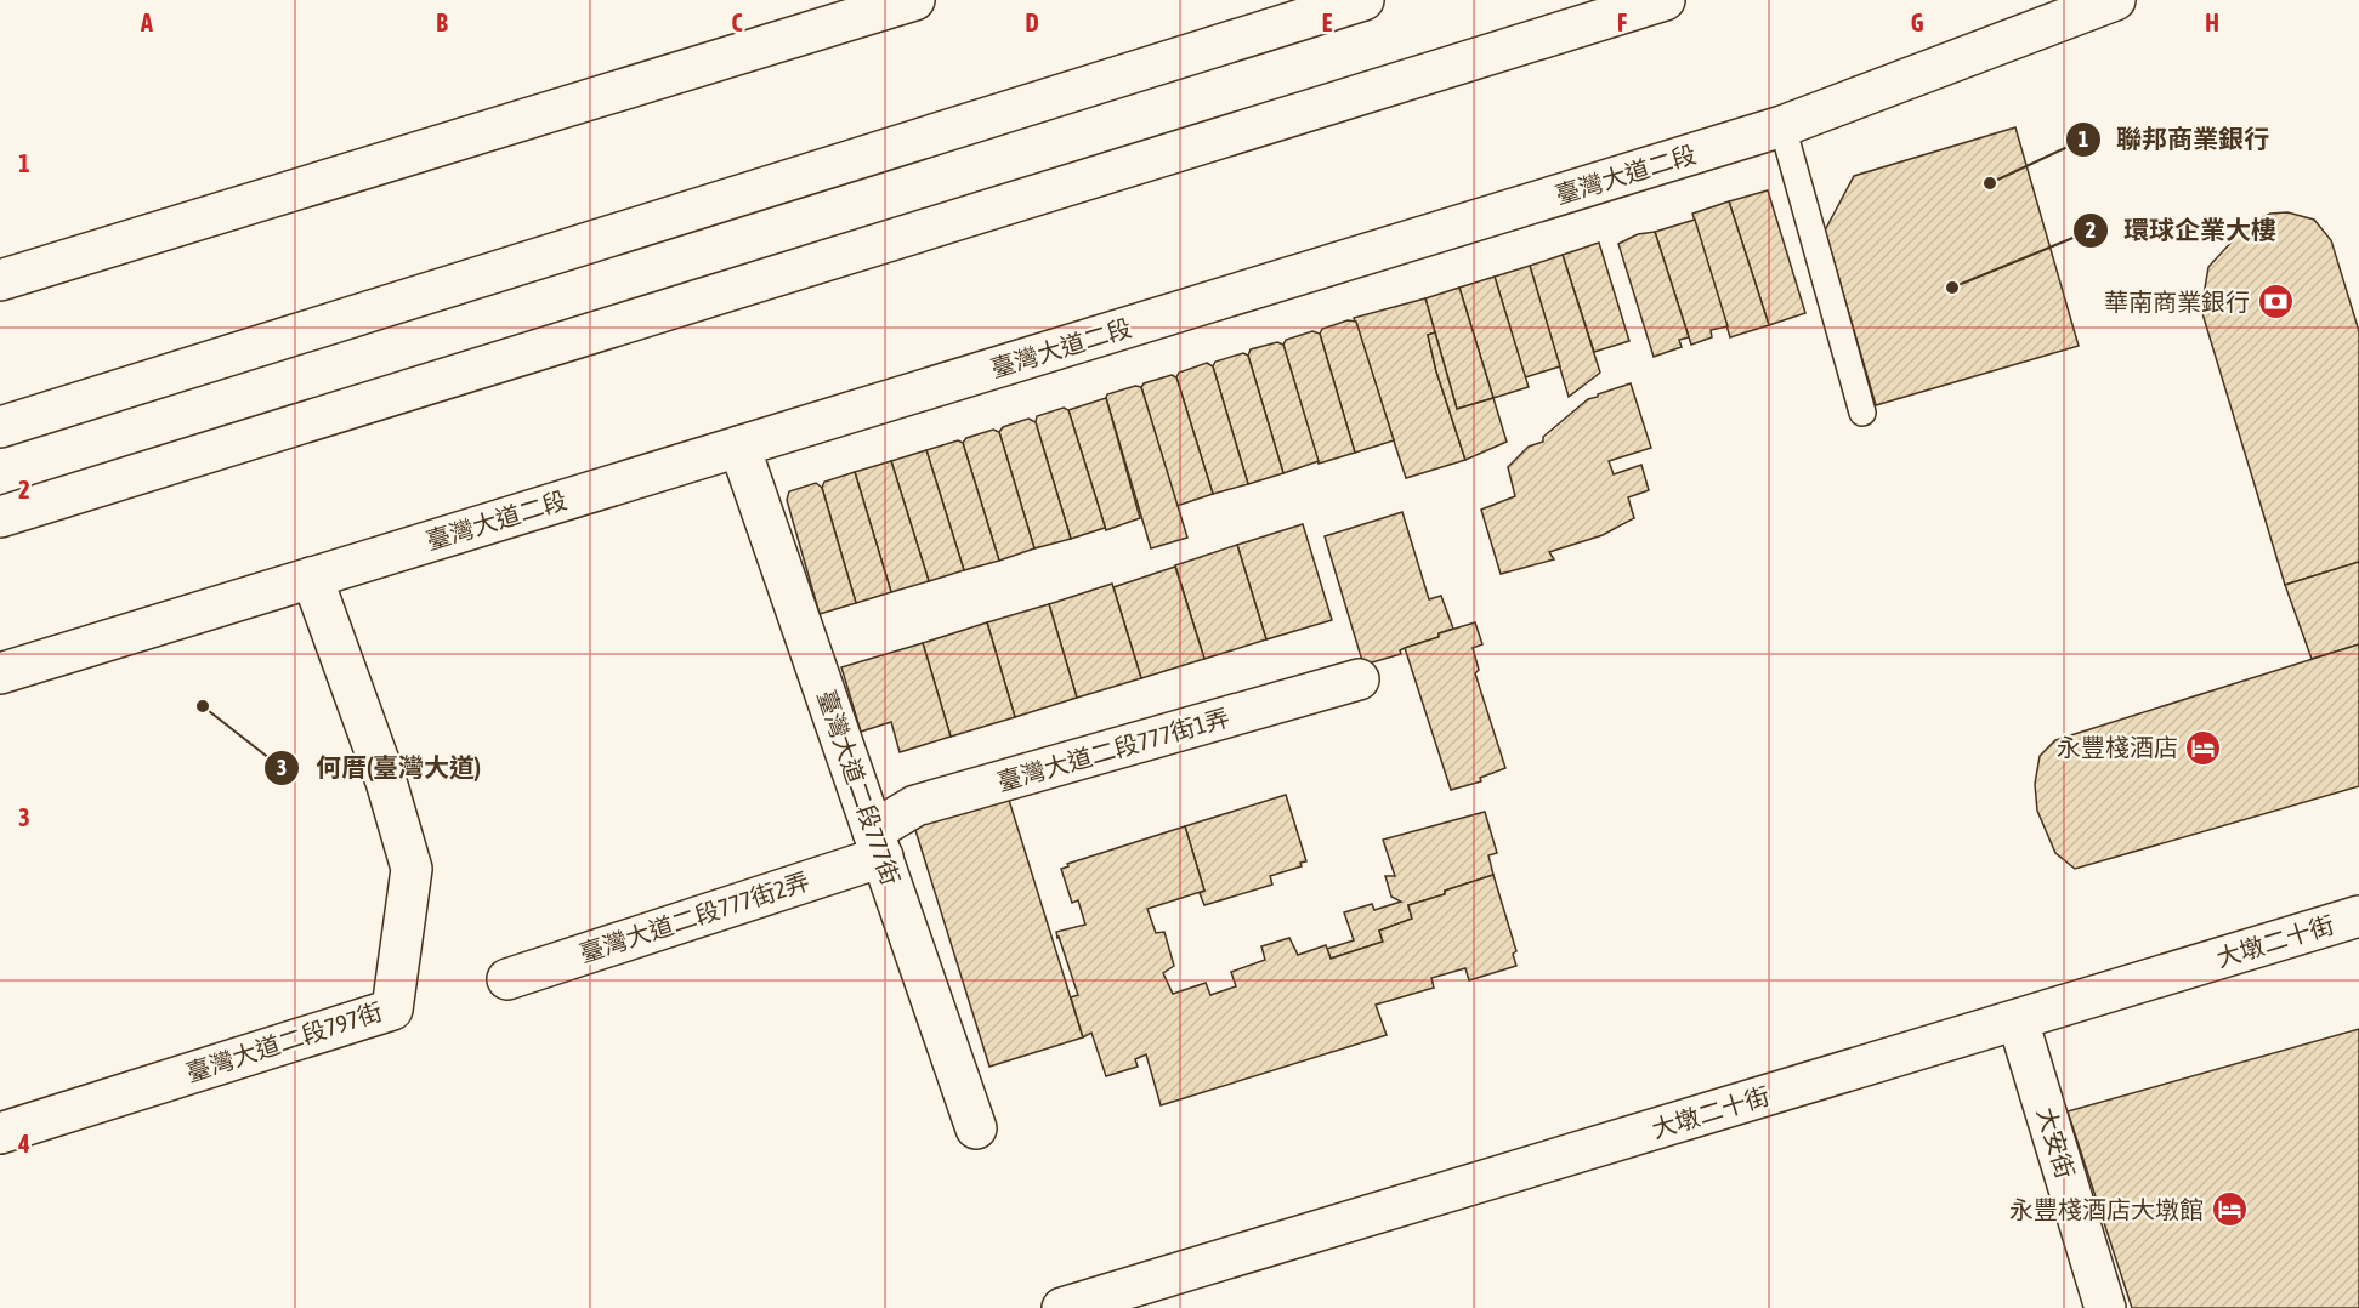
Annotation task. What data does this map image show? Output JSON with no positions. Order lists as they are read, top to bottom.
{
  "streets": {
    "main road": [
      "臺灣大道二段",
      "臺灣大道二段777街1弄",
      "臺灣大道二段777街",
      "臺灣大道二段777街2弄",
      "大墩二十街",
      "臺灣大道二段797街",
      "大安街"
    ]
  },
  "crossings": [
    ["臺灣大道二段", "臺灣大道二段777街"],
    ["臺灣大道二段", "臺灣大道二段797街"],
    ["臺灣大道二段777街1弄", "臺灣大道二段777街"],
    ["臺灣大道二段777街1弄", "臺灣大道二段777街2弄"],
    ["臺灣大道二段777街", "臺灣大道二段777街2弄"],
    ["大墩二十街", "大安街"]
  ],
  "places": {
    "other": ["聯邦商業銀行", "環球企業大樓", "何厝(臺灣大道)"],
    "bank": ["華南商業銀行"],
    "hotel": ["永豐棧酒店", "永豐棧酒店大墩館"]
  },
  "grid": {
    "columns": [
      "A",
      "B",
      "C",
      "D",
      "E",
      "F",
      "G",
      "H"
    ],
    "rows": [
      "1",
      "2",
      "3",
      "4"
    ]
  }
}
